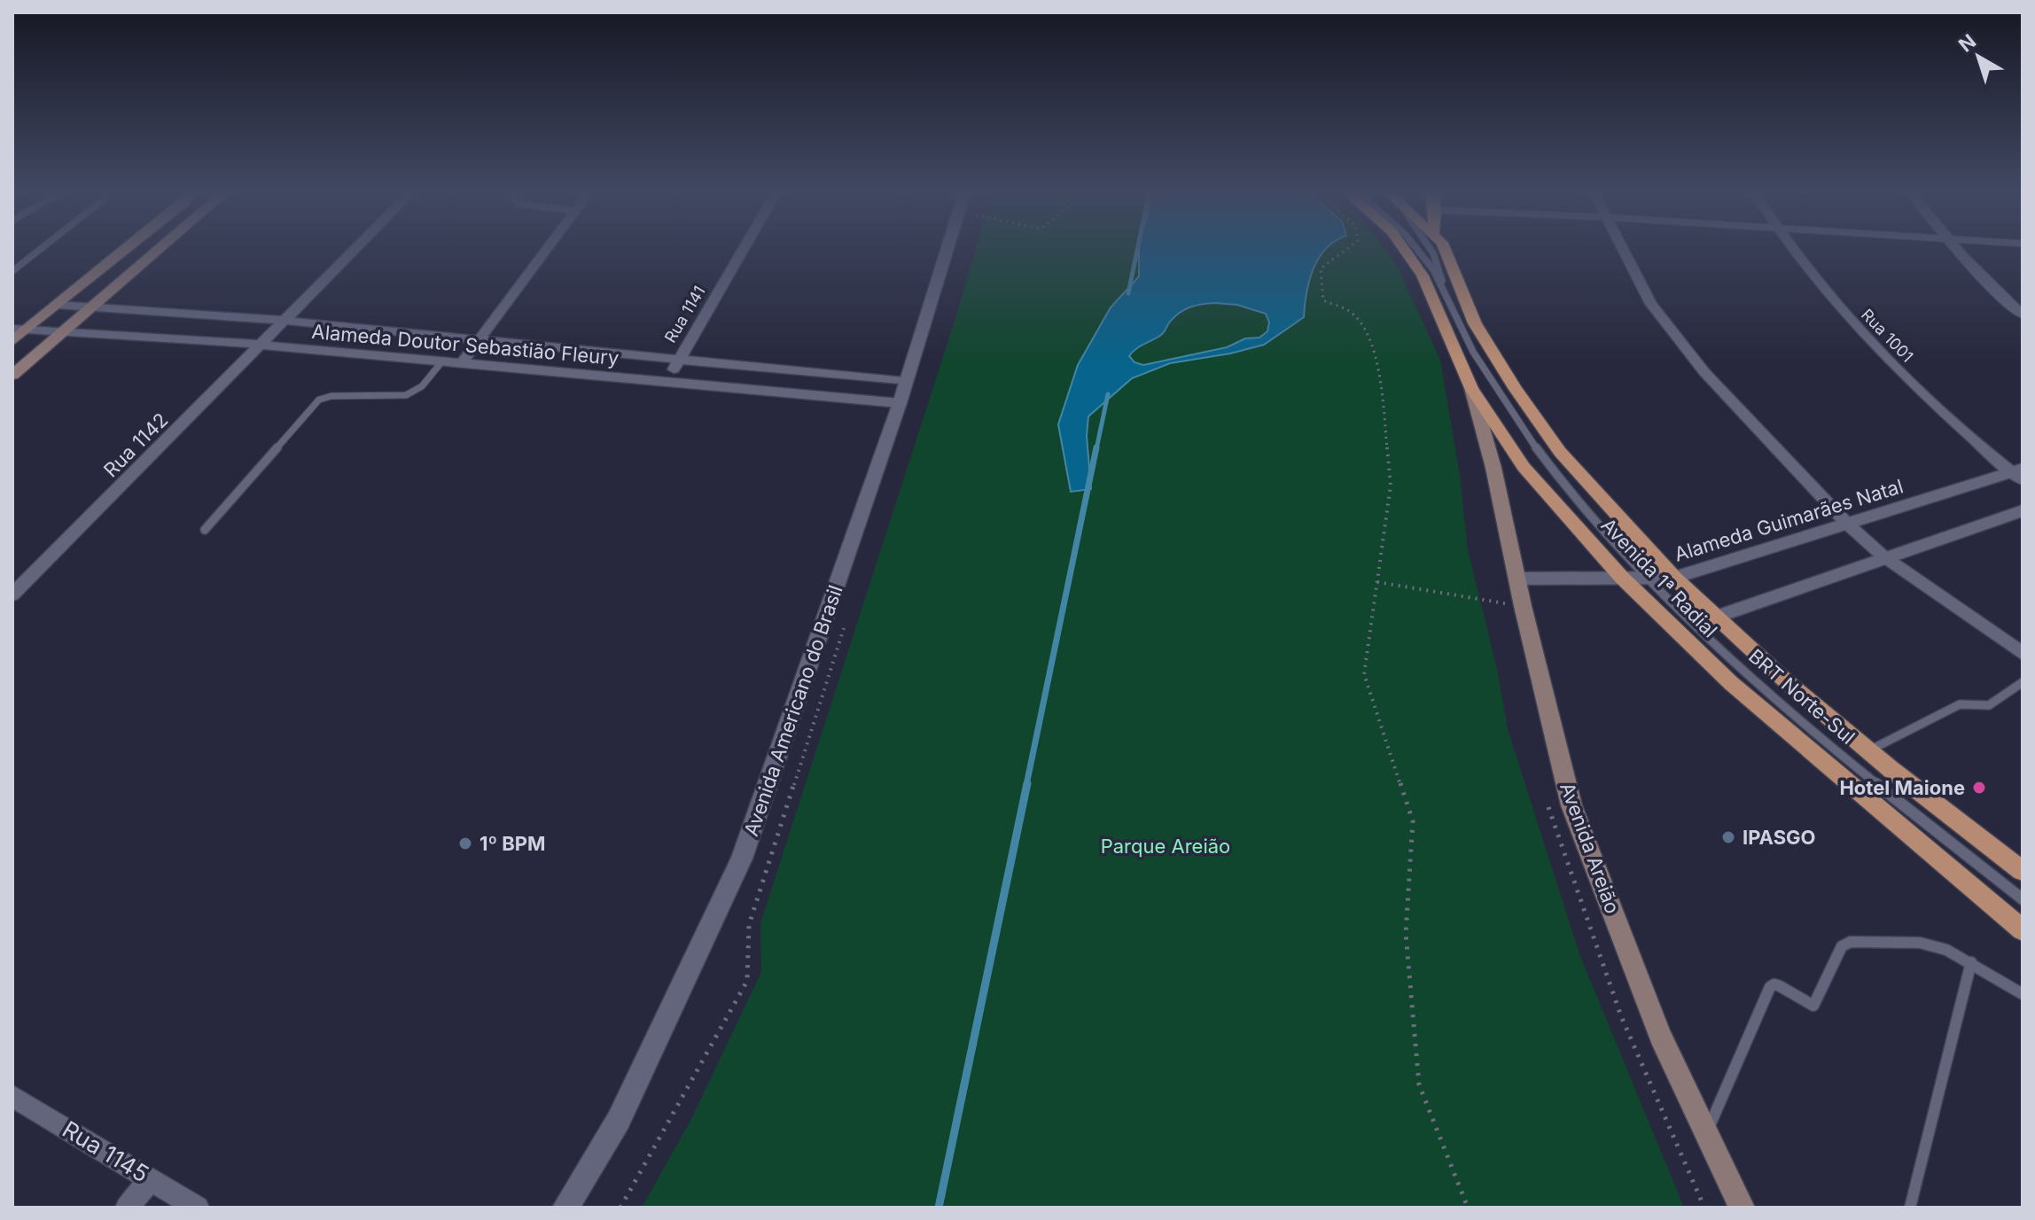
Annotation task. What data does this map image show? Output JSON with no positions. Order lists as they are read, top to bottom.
{
  "streets": {
    "main road": ["Avenida 1ª Radial", "Avenida Areião"],
    "street": [
      "Rua 1141",
      "Rua 1001",
      "Alameda Doutor Sebastião Fleury",
      "Rua 1142",
      "Alameda Guimarães Natal",
      "Avenida Americano do Brasil",
      "Rua 1145"
    ],
    "lane": ["BRT Norte-Sul"]
  },
  "crossings": [
    ["Rua 1141", "Alameda Doutor Sebastião Fleury"],
    ["Rua 1001", "Alameda Guimarães Natal"],
    ["Alameda Doutor Sebastião Fleury", "Rua 1142"],
    ["Alameda Doutor Sebastião Fleury", "Avenida Americano do Brasil"],
    ["Alameda Guimarães Natal", "Avenida 1ª Radial"],
    ["Alameda Guimarães Natal", "BRT Norte-Sul"],
    ["Alameda Guimarães Natal", "Avenida Areião"],
    ["Avenida 1ª Radial", "Avenida Areião"]
  ],
  "parks": ["Parque Areião"],
  "places": ["Hotel Maione", "IPASGO", "1º BPM"],
  "north": "top left"
}
